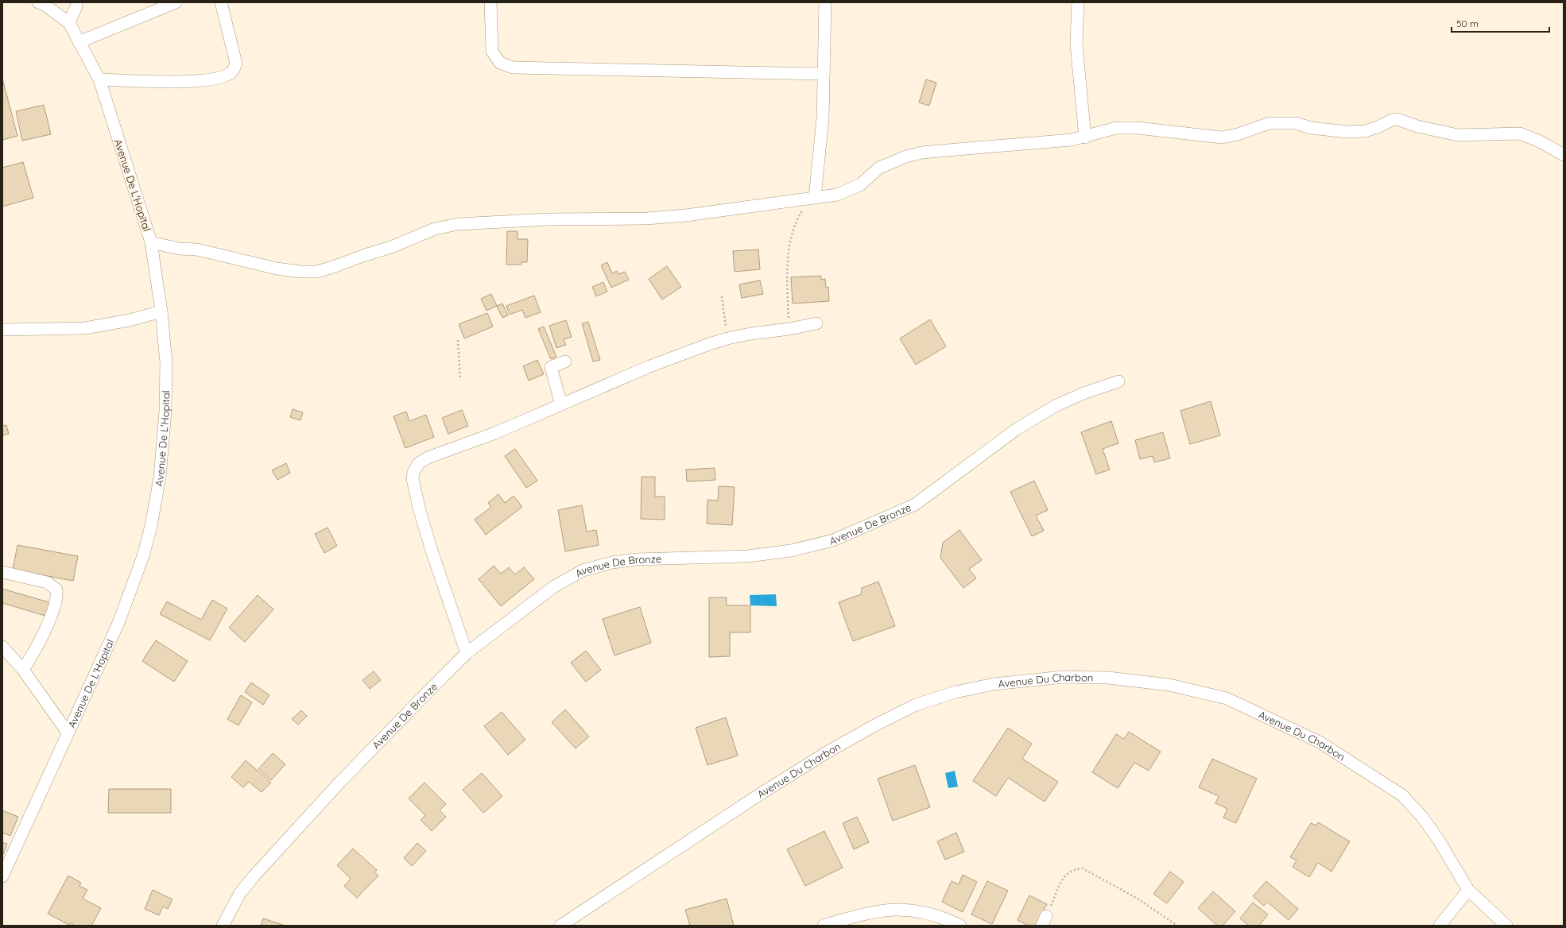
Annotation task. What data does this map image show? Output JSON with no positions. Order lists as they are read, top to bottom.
{
  "streets": {
    "street": ["Avenue De L'Hopital", "Avenue De Bronze", "Avenue Du Charbon"]
  },
  "scale_bar": "50 m"
}
